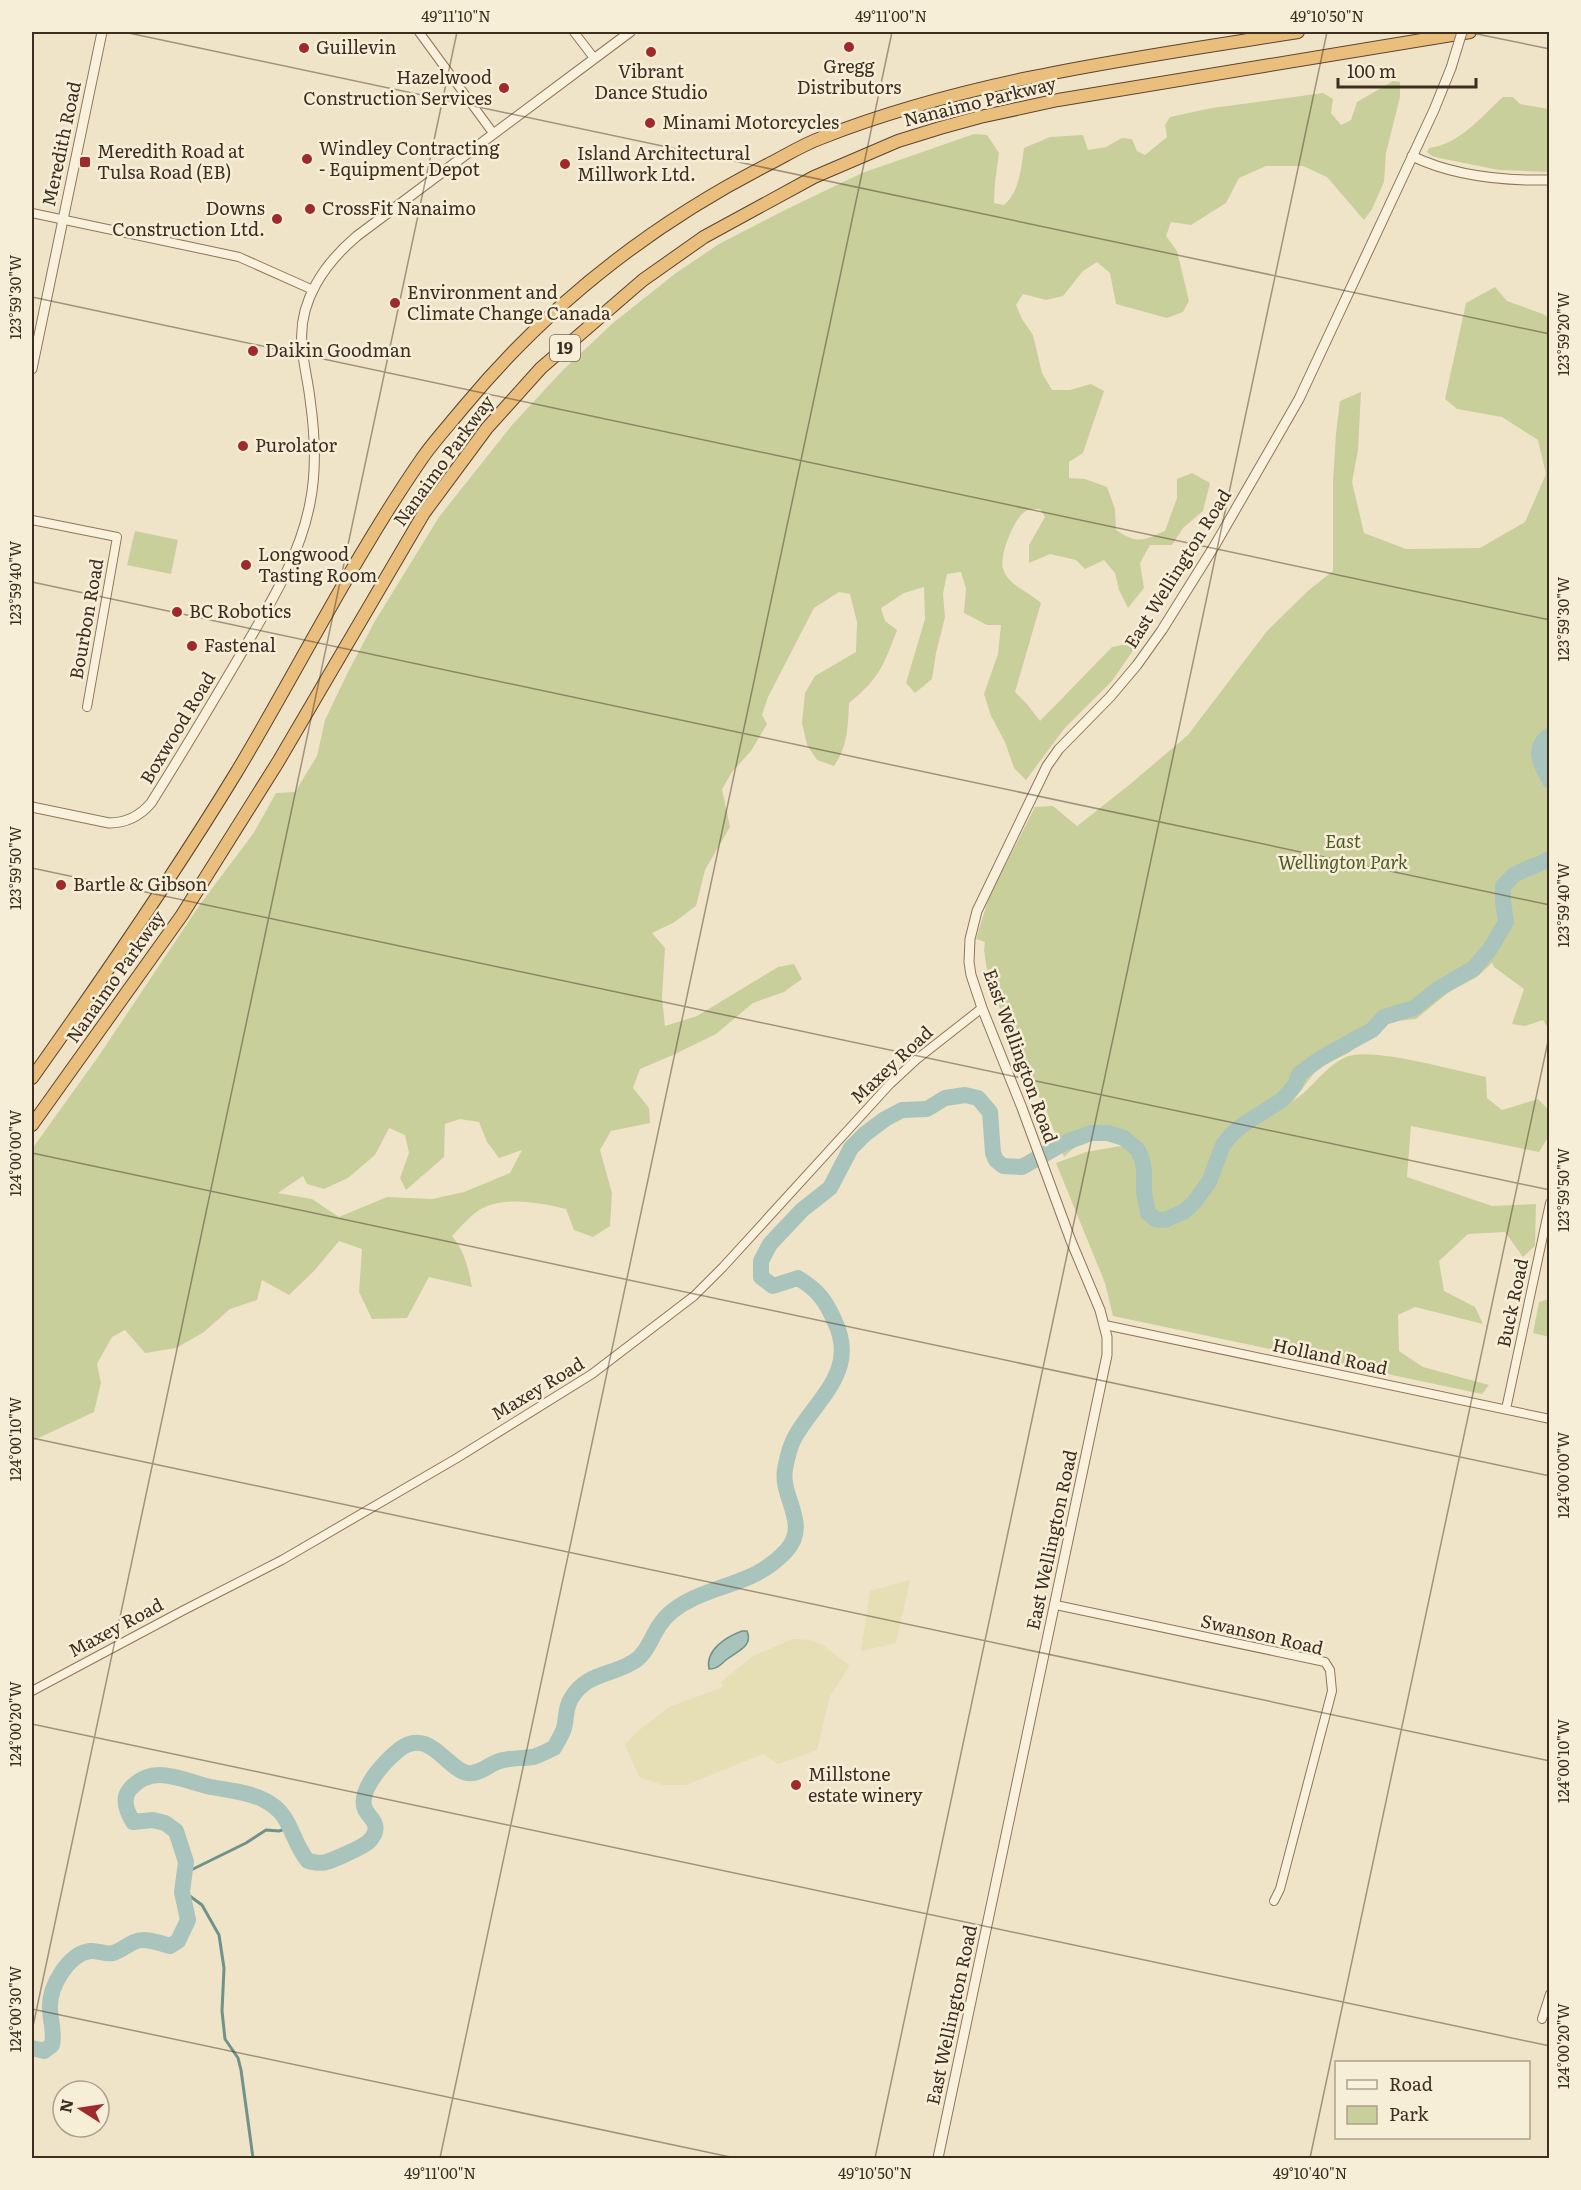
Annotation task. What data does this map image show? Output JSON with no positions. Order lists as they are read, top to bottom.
{
  "streets": {
    "highway": ["Nanaimo Parkway", "19"],
    "street": [
      "Meredith Road",
      "East Wellington Road",
      "Bourbon Road",
      "Boxwood Road",
      "Maxey Road",
      "Buck Road",
      "Holland Road",
      "Swanson Road"
    ]
  },
  "crossings": [
    ["East Wellington Road", "Maxey Road"],
    ["East Wellington Road", "Holland Road"],
    ["East Wellington Road", "Swanson Road"],
    ["Buck Road", "Holland Road"]
  ],
  "parks": ["East Wellington Park"],
  "places": {
    "other": [
      "Gregg Distributors",
      "Guillevin",
      "Vibrant Dance Studio",
      "Hazelwood Construction Services",
      "Minami Motorcycles",
      "Windley Contracting - Equipment Depot",
      "Island Architectural Millwork Ltd.",
      "CrossFit Nanaimo",
      "Downs Construction Ltd.",
      "Environment and Climate Change Canada",
      "Daikin Goodman",
      "Purolator",
      "Longwood Tasting Room",
      "BC Robotics",
      "Fastenal",
      "Bartle & Gibson",
      "Millstone estate winery"
    ],
    "transit": ["Meredith Road at Tulsa Road (EB)"]
  },
  "legend": ["Road", "Park"],
  "scale_bar": "100 m",
  "north": "left",
  "coordinates": [
    "49°11'10\"N",
    "49°11'00\"N",
    "49°10'50\"N",
    "123°59'30\"W",
    "123°59'20\"W",
    "123°59'40\"W",
    "123°59'50\"W",
    "124°00'00\"W",
    "124°00'10\"W",
    "124°00'20\"W",
    "124°00'30\"W",
    "49°10'40\"N"
  ]
}
